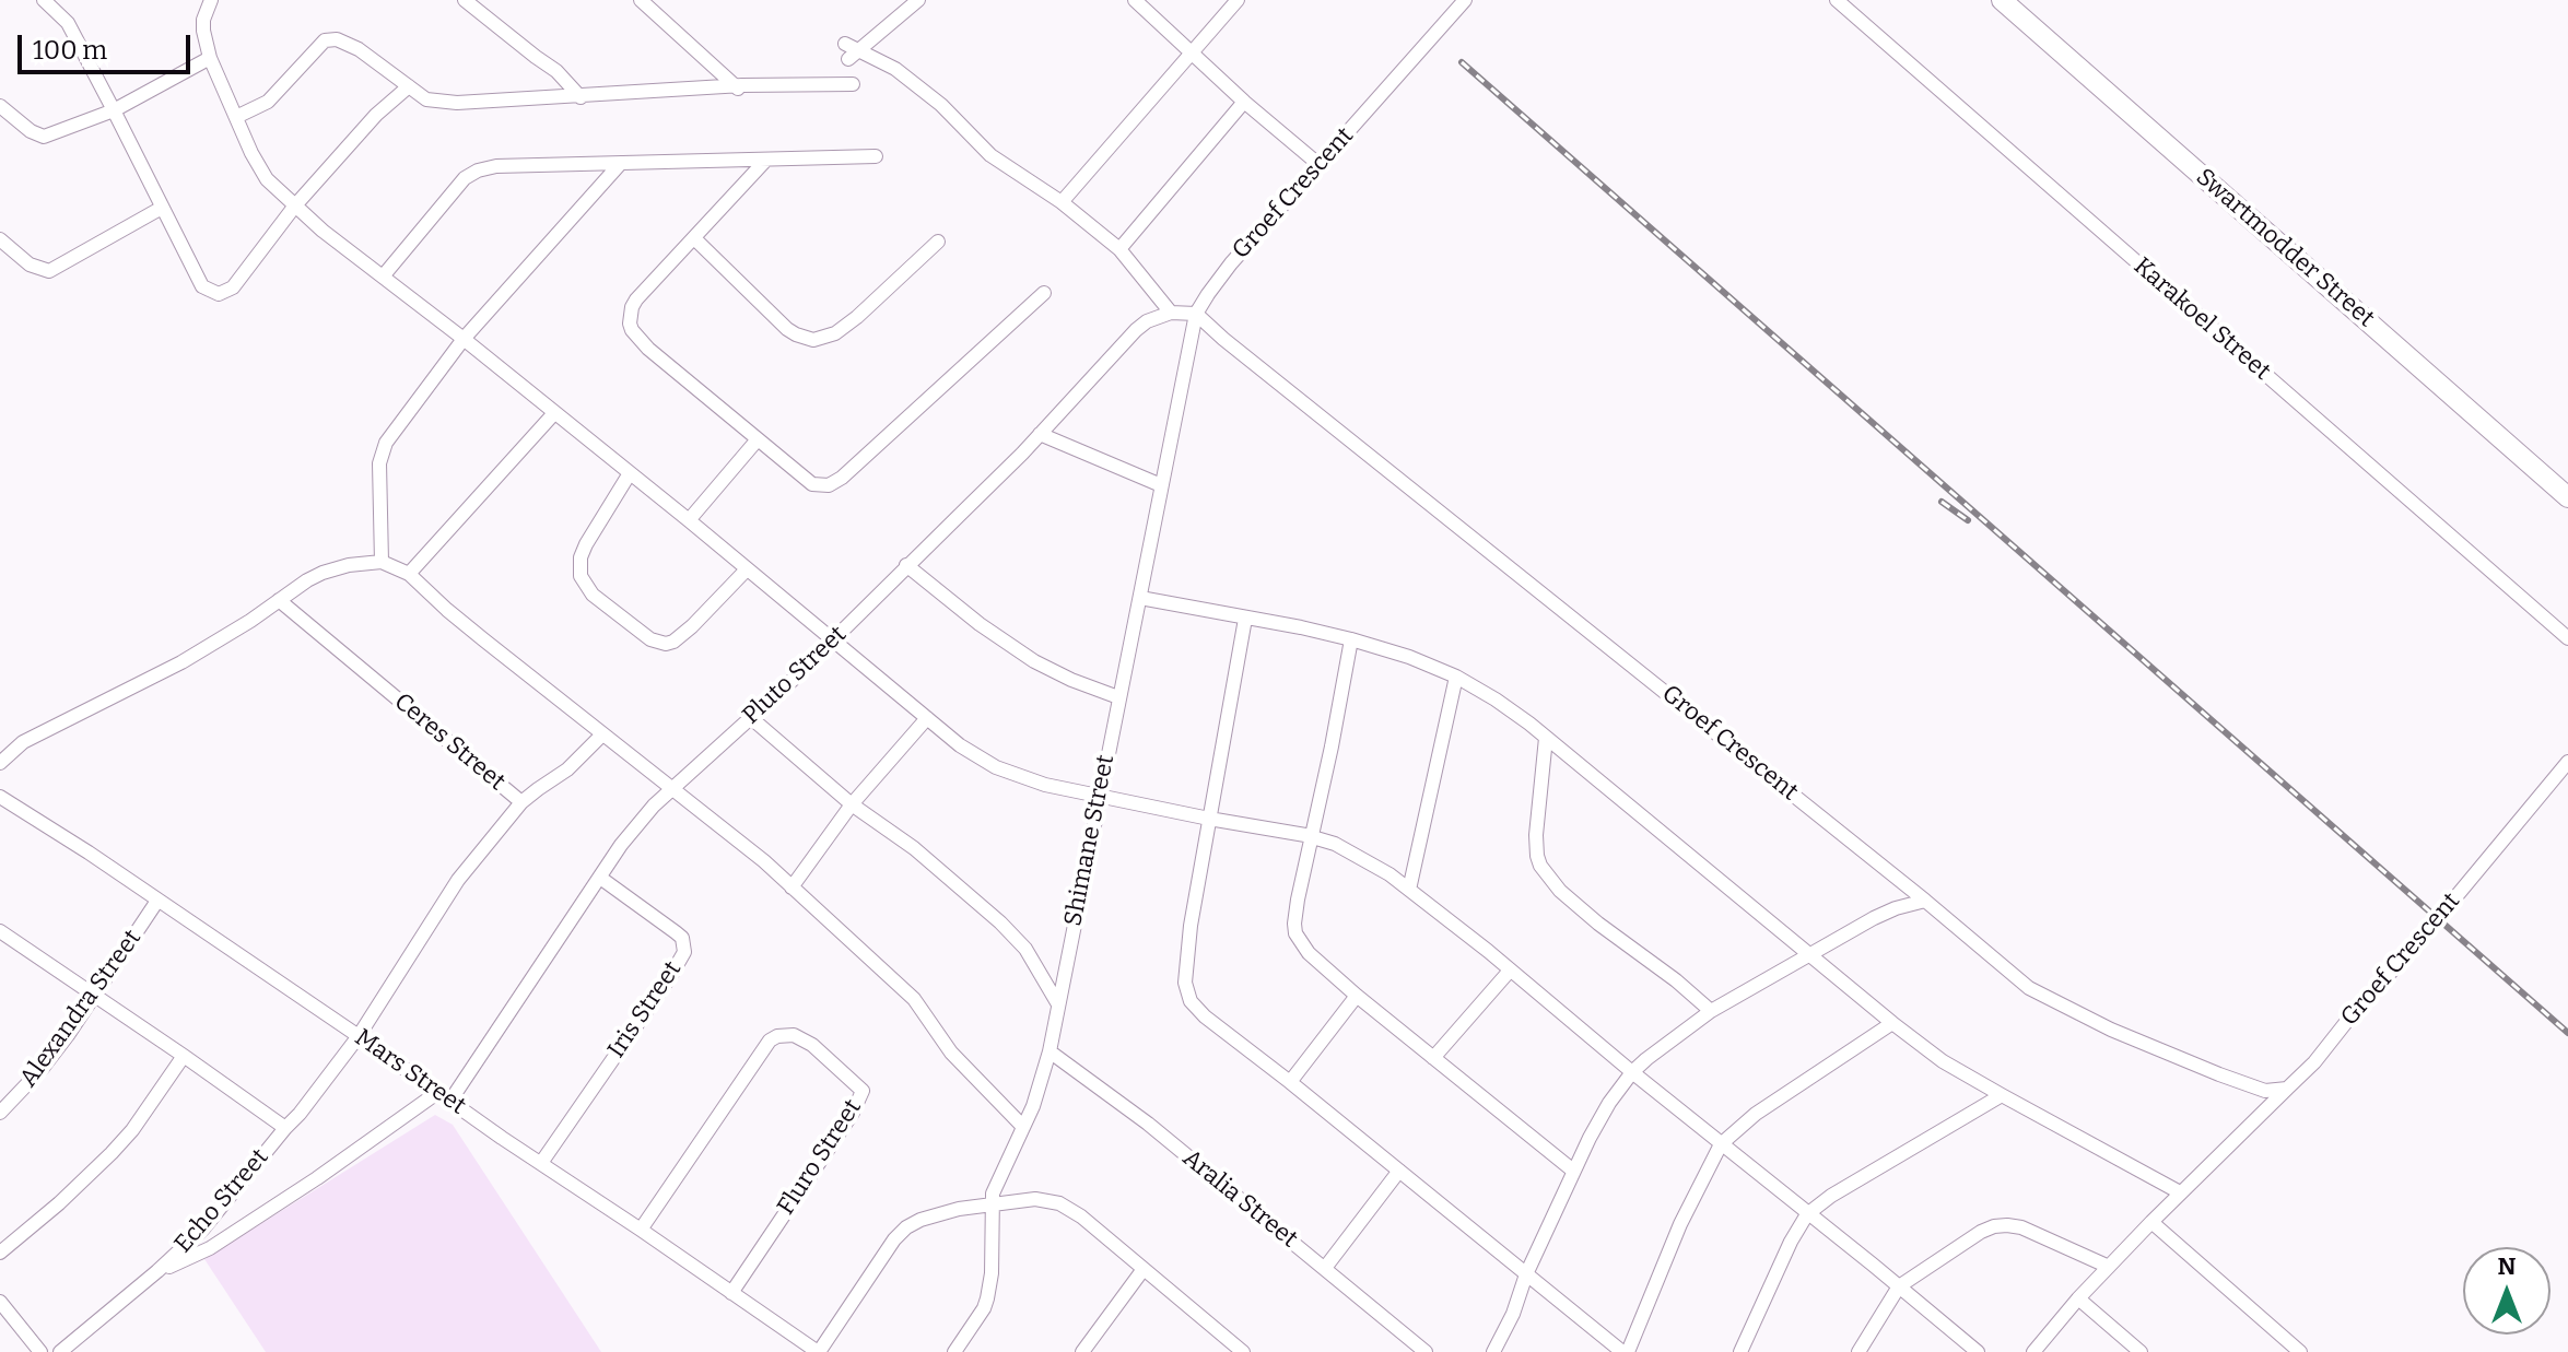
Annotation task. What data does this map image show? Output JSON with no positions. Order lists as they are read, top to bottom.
{
  "streets": {
    "main road": ["Swartmodder Street"],
    "street": [
      "Groef Crescent",
      "Karakoel Street",
      "Pluto Street",
      "Ceres Street",
      "Shimane Street",
      "Alexandra Street",
      "Iris Street",
      "Mars Street",
      "Fluro Street",
      "Aralia Street",
      "Echo Street"
    ]
  },
  "crossings": [
    ["Groef Crescent", "Shimane Street"],
    ["Pluto Street", "Iris Street"],
    ["Pluto Street", "Mars Street"],
    ["Ceres Street", "Mars Street"],
    ["Ceres Street", "Echo Street"],
    ["Shimane Street", "Aralia Street"],
    ["Alexandra Street", "Mars Street"],
    ["Alexandra Street", "Echo Street"],
    ["Iris Street", "Mars Street"],
    ["Mars Street", "Fluro Street"]
  ],
  "scale_bar": "100 m",
  "north": "top"
}
